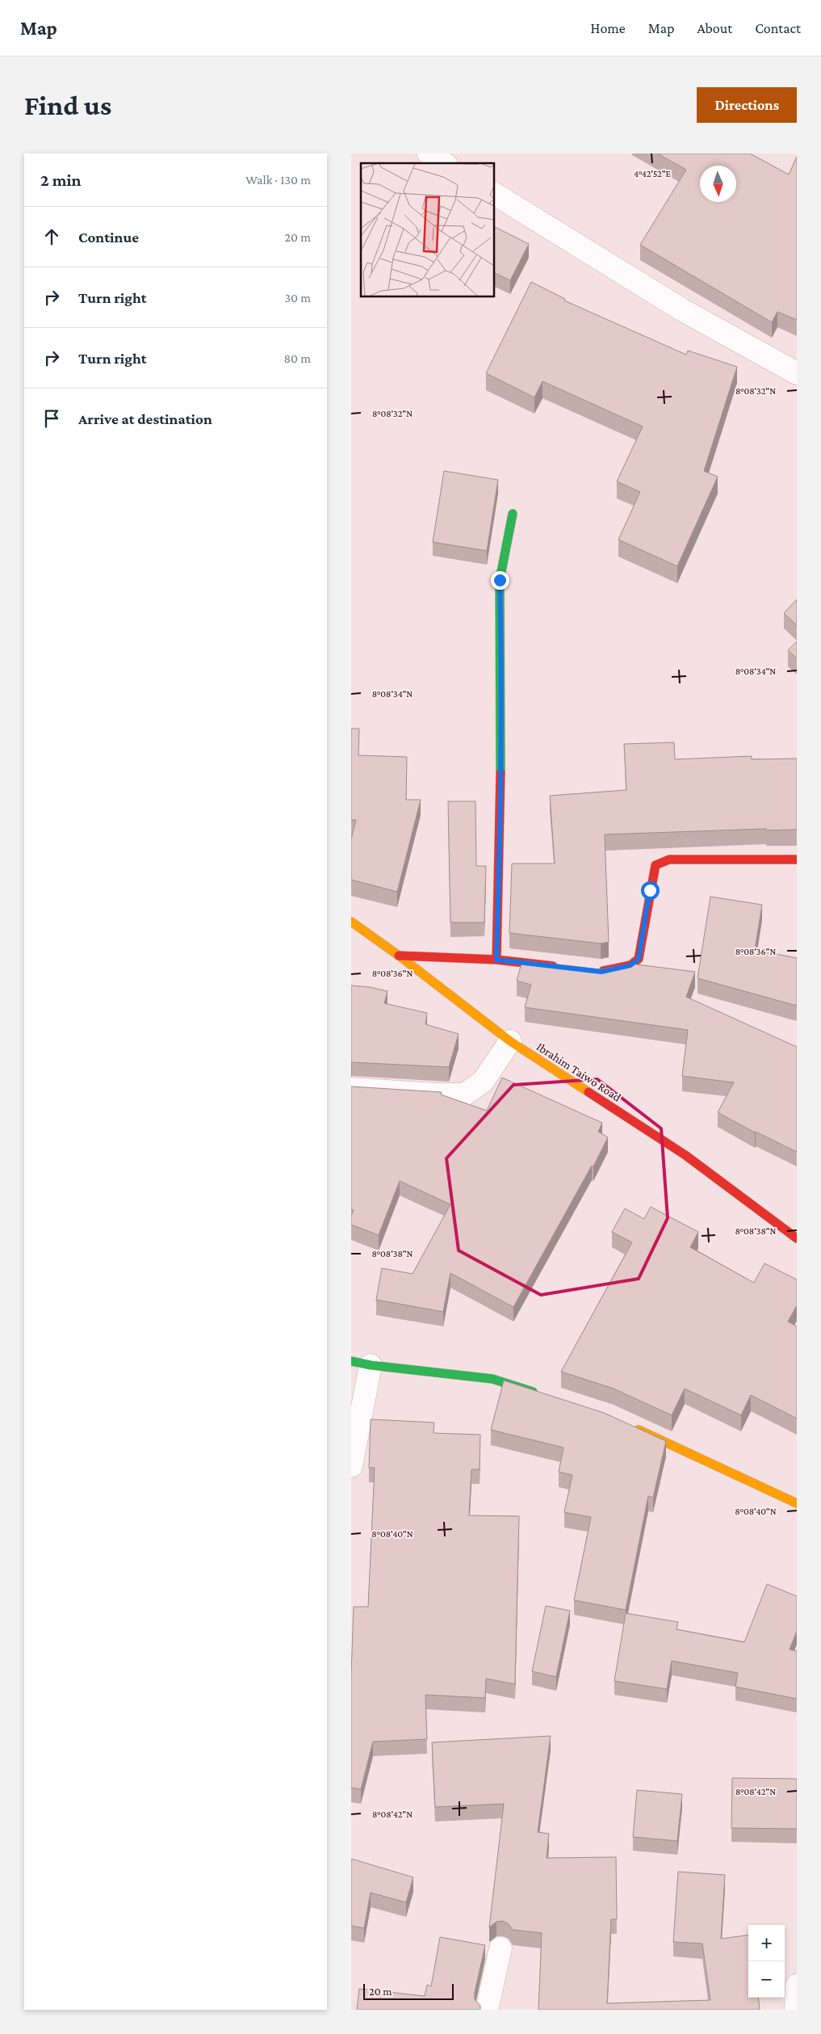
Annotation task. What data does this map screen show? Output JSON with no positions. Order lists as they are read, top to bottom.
{
  "streets": {
    "street": ["Ibrahim Taiwo Road"]
  },
  "scale_bar": "20 m",
  "north": "bottom",
  "page": {
    "header": "Map",
    "nav": [
      "Home",
      "Map",
      "About",
      "Contact"
    ],
    "buttons": "Directions",
    "title": "Find us",
    "heading": ["2 min", "Walk · 130 m"],
    "list": [
      ["Continue", "20 m"],
      ["Turn right", "30 m"],
      ["Turn right", "80 m"],
      "Arrive at destination"
    ],
    "map_buttons": ["+", "−"],
    "scale": "20 m"
  },
  "coordinates": [
    "4°42'52\"E",
    "8°08'32\"N",
    "8°08'34\"N",
    "8°08'36\"N",
    "8°08'38\"N",
    "8°08'40\"N",
    "8°08'42\"N"
  ]
}
